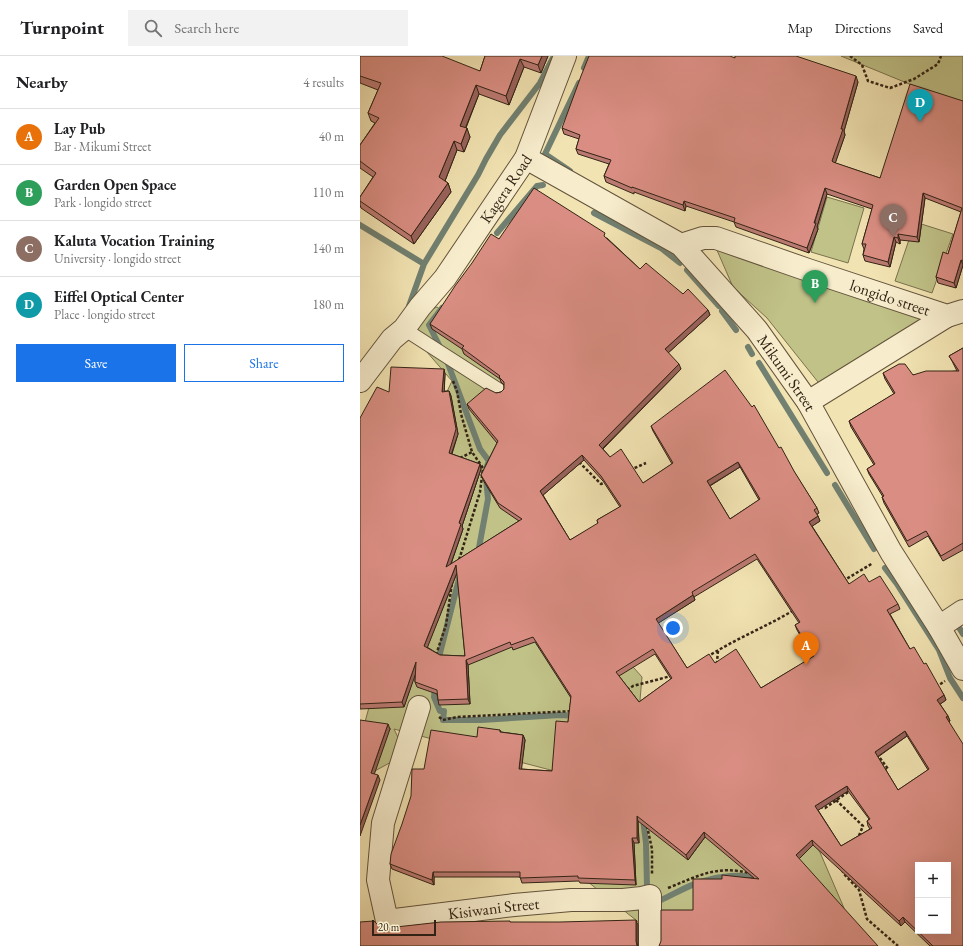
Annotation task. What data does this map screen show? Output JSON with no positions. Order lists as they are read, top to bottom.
{
  "streets": {
    "street": [
      "Kagera Road",
      "longido street",
      "Mikumi Street",
      "Kisiwani Street"
    ]
  },
  "crossings": [
    ["Kagera Road", "Mikumi Street"],
    ["longido street", "Mikumi Street"]
  ],
  "scale_bar": "20 m",
  "page": {
    "header": "Turnpoint",
    "search": "Search here",
    "nav": ["Map", "Directions", "Saved"],
    "heading": ["Nearby", "4 results"],
    "pins": [
      "D",
      "C",
      "B",
      "A"
    ],
    "list": [
      {
        "mark": "A",
        "name": "Lay Pub",
        "note": "Bar · Mikumi Street",
        "value": "40 m"
      },
      {
        "mark": "B",
        "name": "Garden Open Space",
        "note": "Park · longido street",
        "value": "110 m"
      },
      {
        "mark": "C",
        "name": "Kaluta Vocation Training",
        "note": "University · longido street",
        "value": "140 m"
      },
      {
        "mark": "D",
        "name": "Eiffel Optical Center",
        "note": "Place · longido street",
        "value": "180 m"
      }
    ],
    "buttons": ["Save", "Share"],
    "map_buttons": ["+", "−"],
    "scale": "20 m"
  }
}
